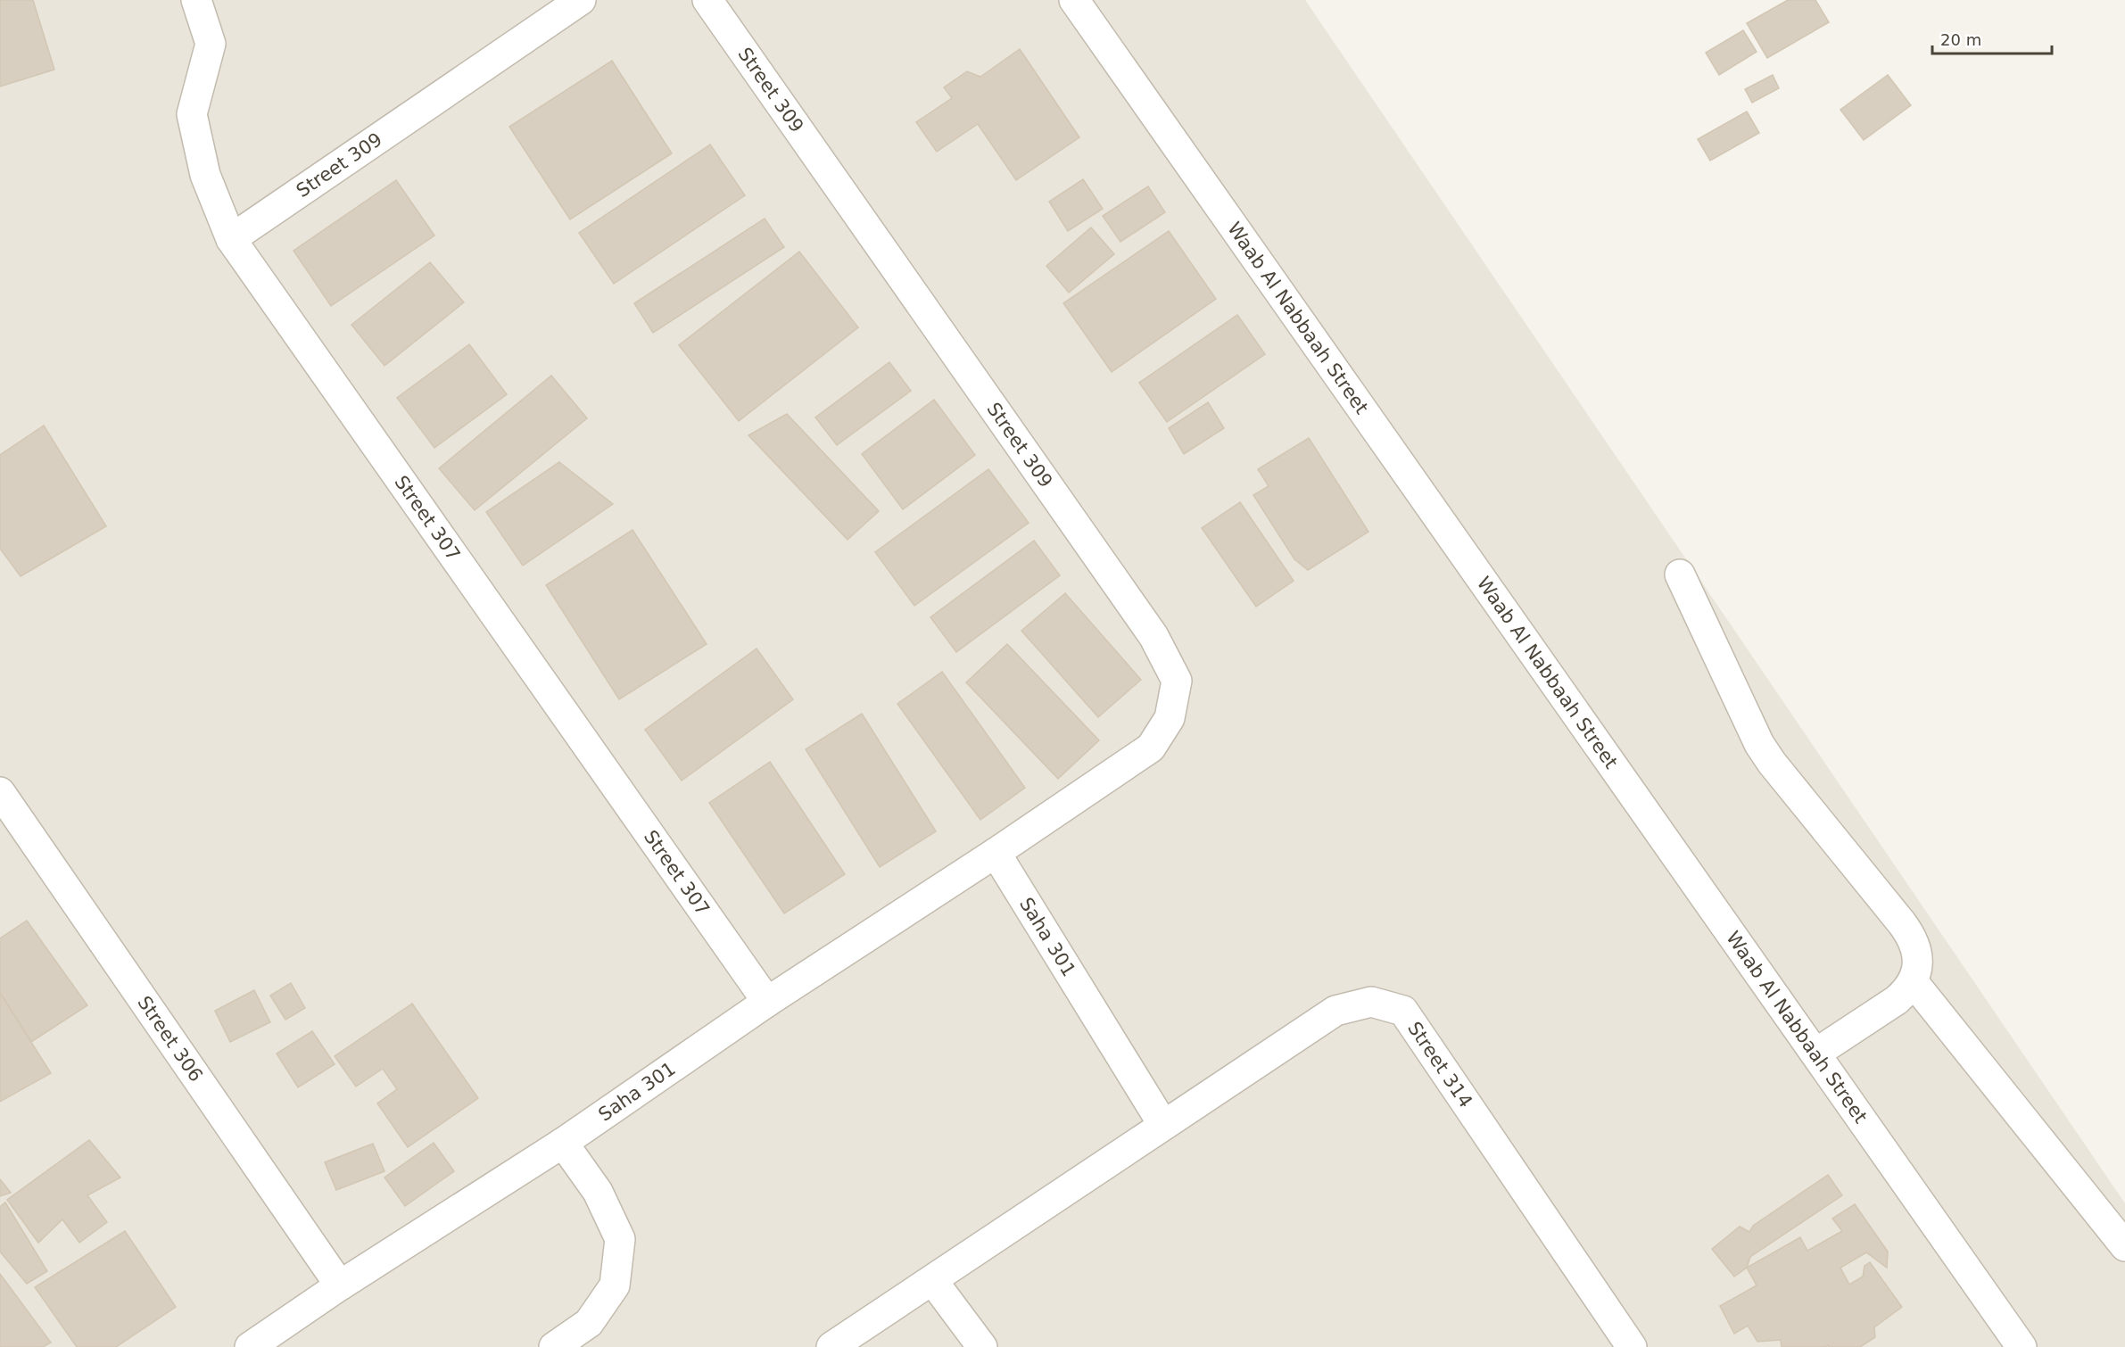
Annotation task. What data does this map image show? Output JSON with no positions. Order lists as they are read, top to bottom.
{
  "streets": {
    "street": [
      "Street 309",
      "Waab Al Nabbaah Street",
      "Street 307",
      "Saha 301",
      "Street 306",
      "Street 314"
    ]
  },
  "crossings": [
    ["Street 309", "Street 307"],
    ["Street 309", "Saha 301"],
    ["Street 307", "Saha 301"],
    ["Saha 301", "Street 306"],
    ["Saha 301", "Street 314"]
  ],
  "scale_bar": "20 m"
}
